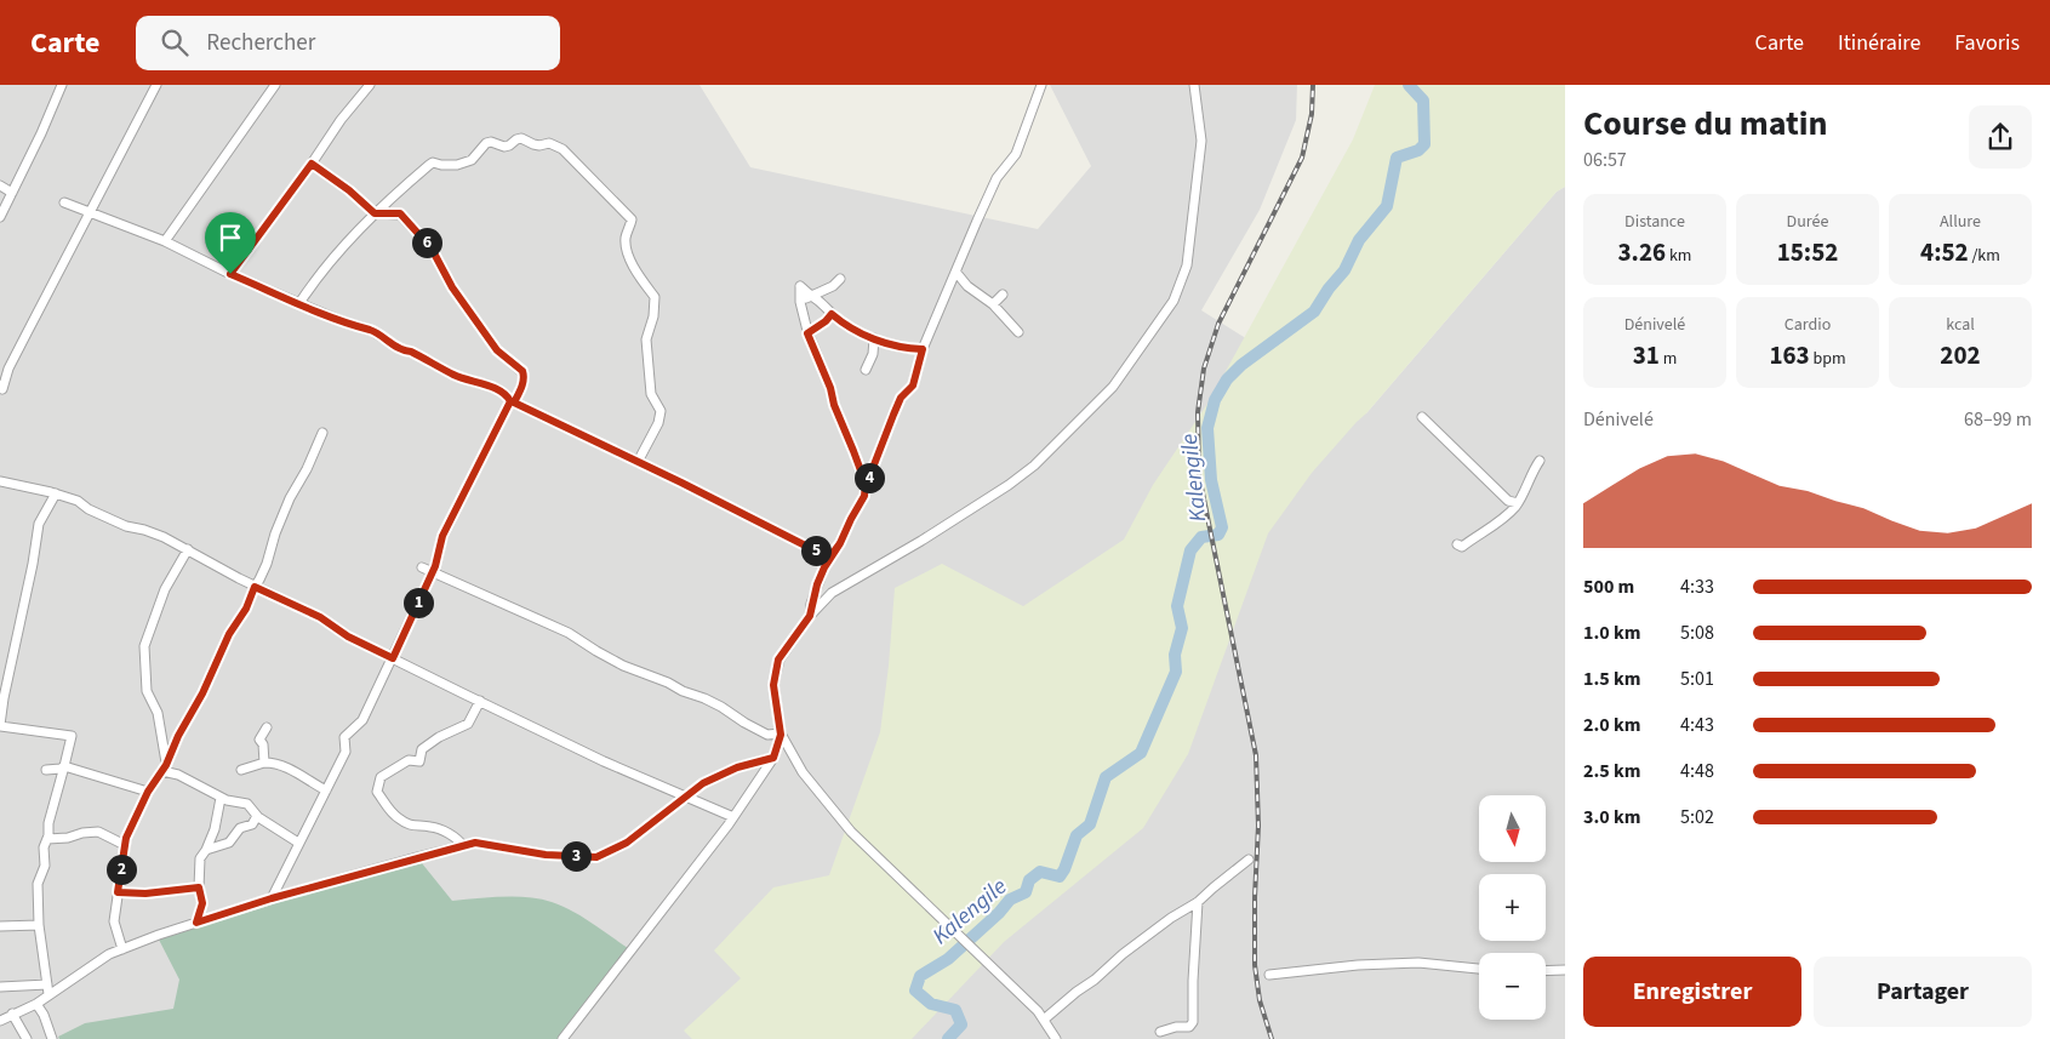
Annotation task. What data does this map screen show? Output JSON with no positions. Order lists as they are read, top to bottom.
{
  "water": ["Kalengile"],
  "north": "bottom",
  "page": {
    "header": "Carte",
    "search": "Rechercher",
    "nav": ["Carte", "Itinéraire", "Favoris"],
    "heading": ["Course du matin", "06:57"],
    "stats": [
      ["Distance", "3.26 km"],
      ["Durée", "15:52"],
      ["Allure", "4:52 /km"],
      ["Dénivelé", "31 m"],
      ["Cardio", "163 bpm"],
      ["kcal", "202"]
    ],
    "pins": [
      "6",
      "4",
      "5",
      "1",
      "3",
      "2"
    ],
    "chart": ["Dénivelé", "68–99 m"],
    "list": [
      {
        "name": "500 m",
        "note": "4:33"
      },
      {
        "name": "1.0 km",
        "note": "5:08"
      },
      {
        "name": "1.5 km",
        "note": "5:01"
      },
      {
        "name": "2.0 km",
        "note": "4:43"
      },
      {
        "name": "2.5 km",
        "note": "4:48"
      },
      {
        "name": "3.0 km",
        "note": "5:02"
      }
    ],
    "map_buttons": ["+", "−"],
    "buttons": ["Enregistrer", "Partager"]
  }
}
